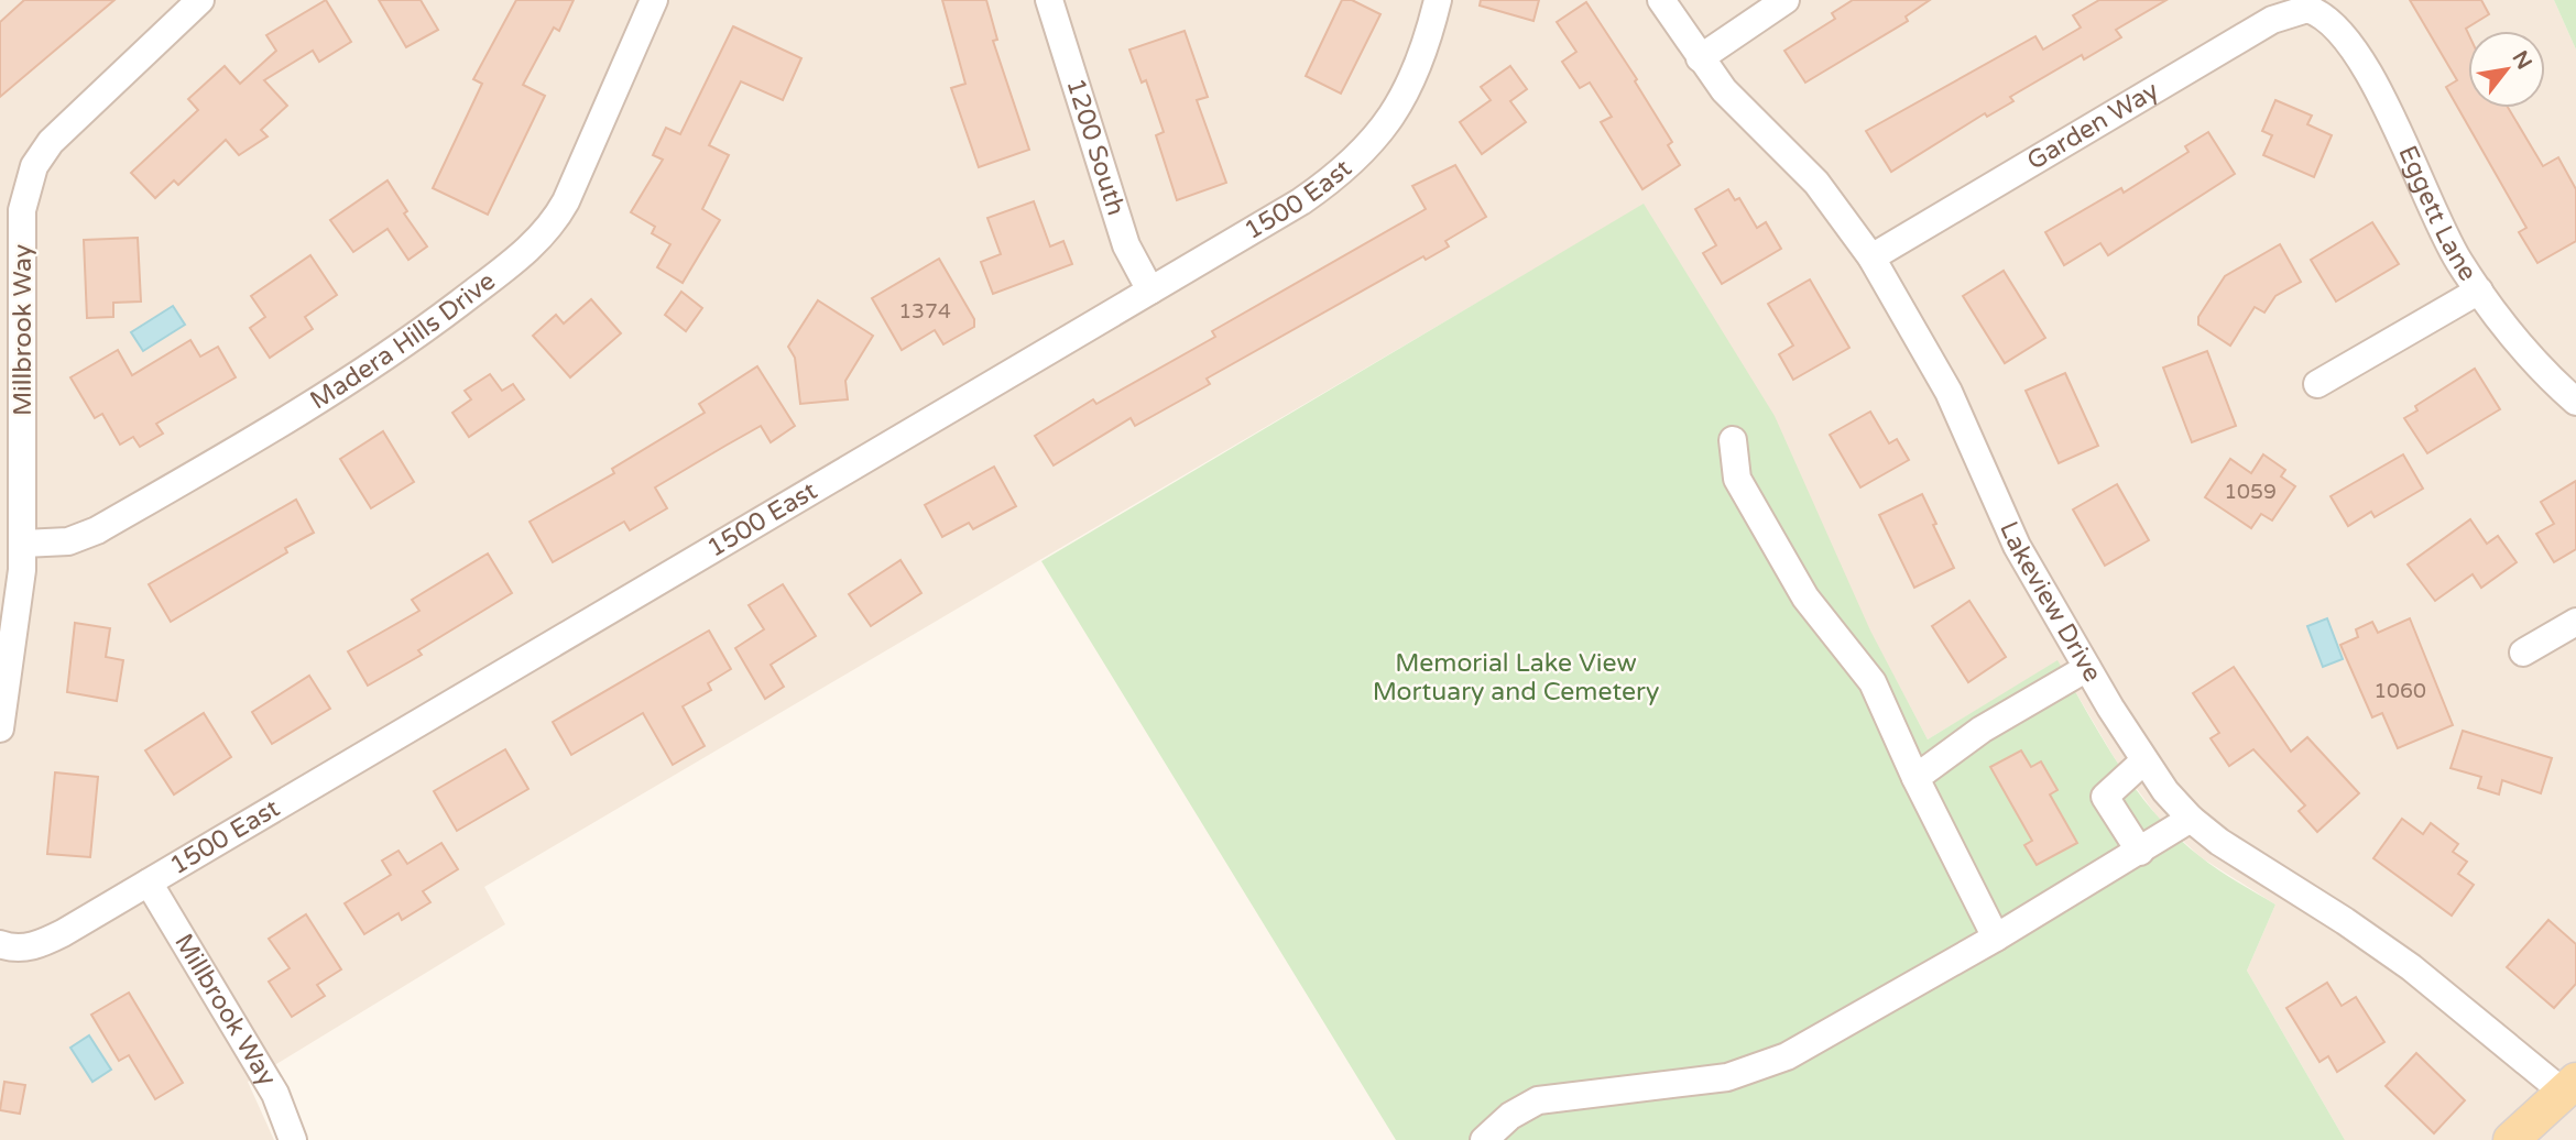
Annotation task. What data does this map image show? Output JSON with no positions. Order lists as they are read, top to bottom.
{
  "streets": {
    "street": [
      "Garden Way",
      "1200 South",
      "1500 East",
      "Eggett Lane",
      "Millbrook Way",
      "Madera Hills Drive",
      "Lakeview Drive"
    ]
  },
  "crossings": [
    ["Garden Way", "Eggett Lane"],
    ["Garden Way", "Lakeview Drive"],
    ["1200 South", "1500 East"],
    ["1500 East", "Millbrook Way"],
    ["Millbrook Way", "Madera Hills Drive"]
  ],
  "parks": ["Memorial Lake View Mortuary and Cemetery"],
  "house_numbers": ["1374", "1059", "1060"],
  "north": "top right"
}
